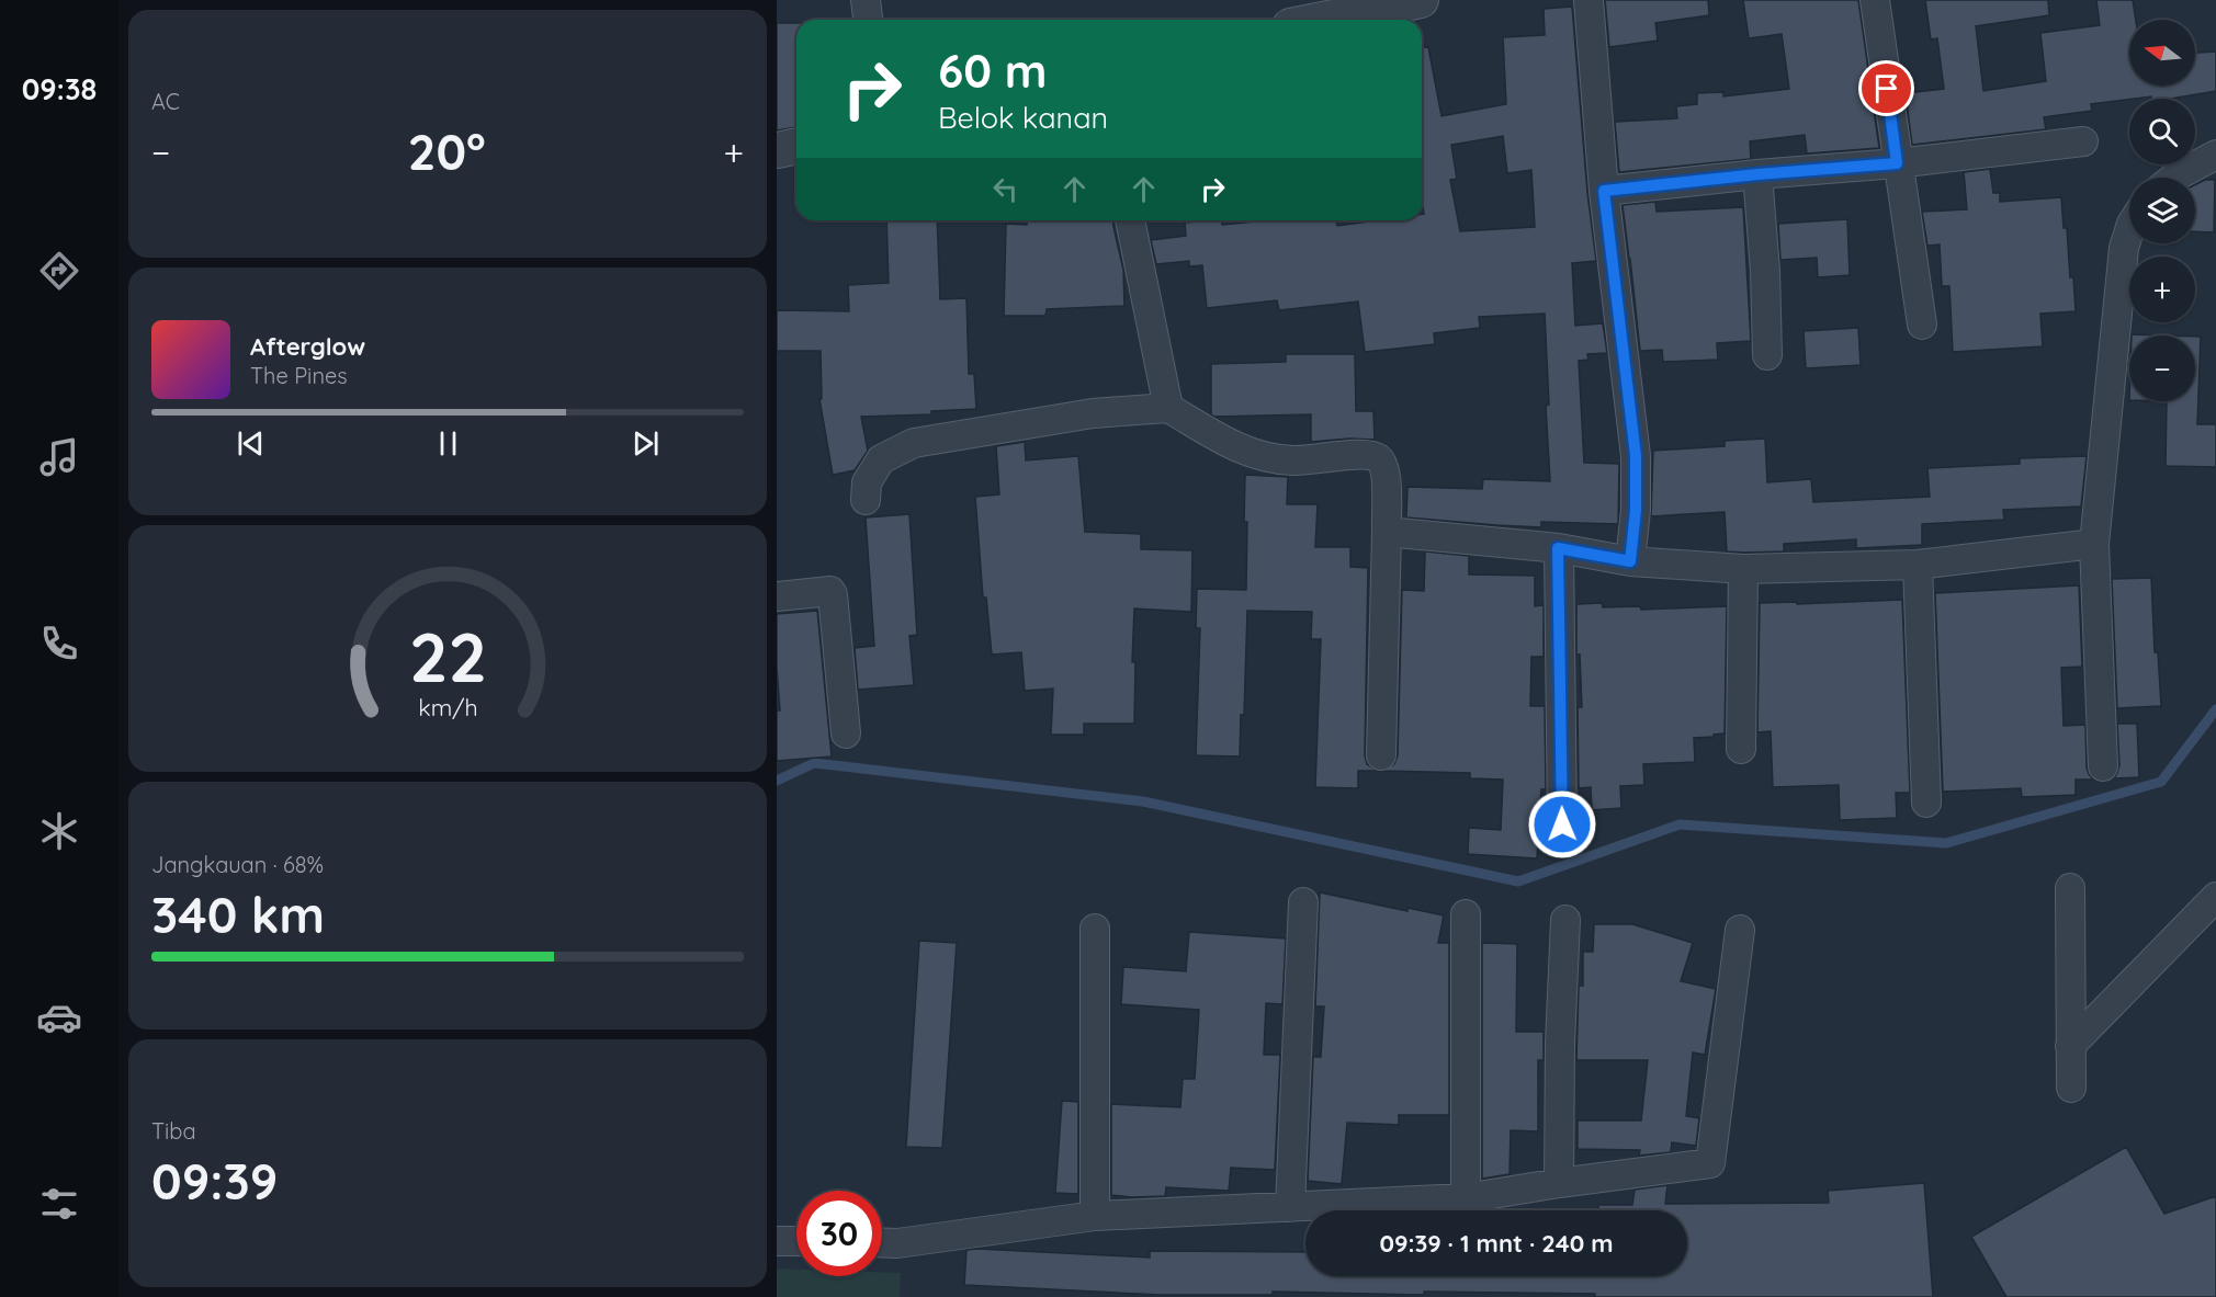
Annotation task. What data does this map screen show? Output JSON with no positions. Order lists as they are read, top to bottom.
{
  "north": "left",
  "page": {
    "tabs": "09:38",
    "tile": [
      "AC",
      ["Jangkauan · 68%", "340 km"],
      ["Tiba", "09:39"]
    ],
    "map_buttons": ["+", "−"],
    "turn": ["60 m", "Belok kanan"],
    "heat": ["−", "20°", "+"],
    "song": ["Afterglow", "The Pines"],
    "limit": "30",
    "trip": "09:39 · 1 mnt · 240 m",
    "gauge": ["22", "km/h"]
  }
}
